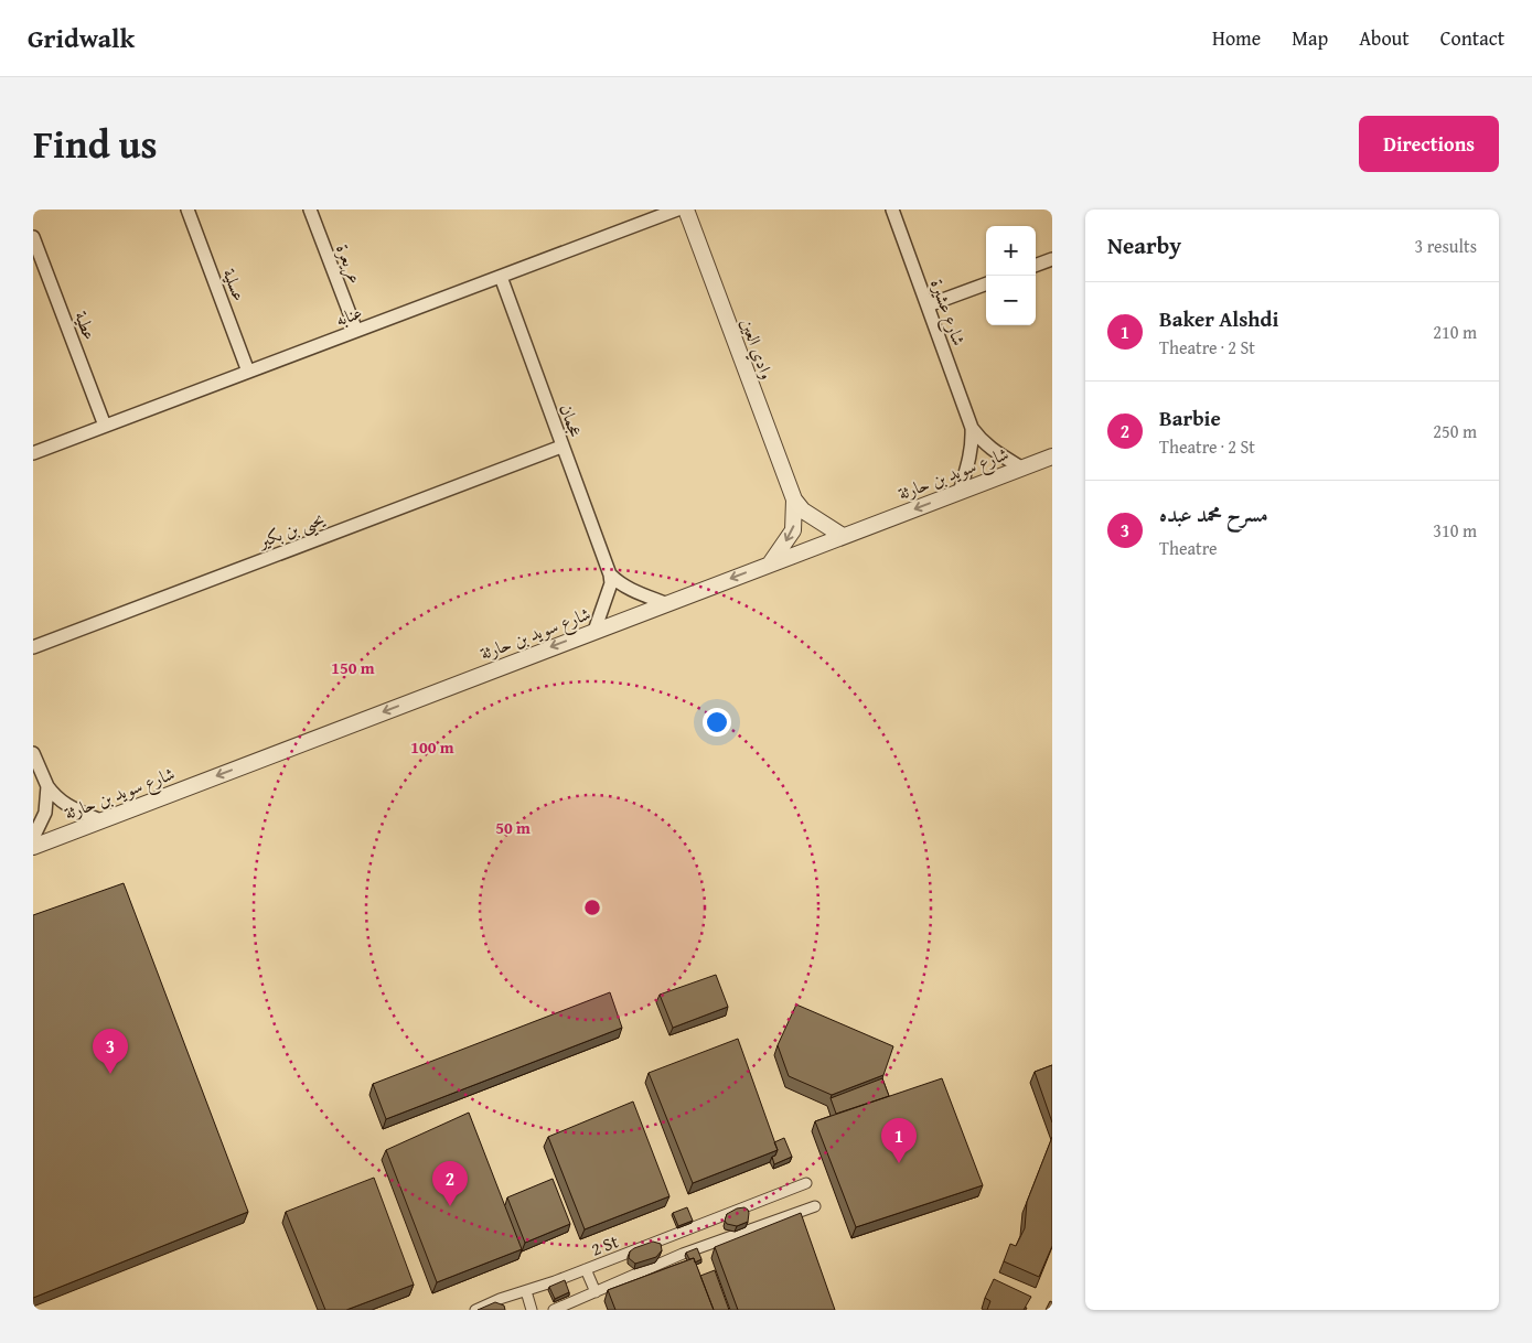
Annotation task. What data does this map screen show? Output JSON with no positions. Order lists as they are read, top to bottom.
{
  "streets": {
    "street": [
      "عريعرة",
      "عسلية",
      "شارع عشيرة",
      "عنابه",
      "عطية",
      "وادي العين",
      "عجمان",
      "شارع سويد بن حارثة",
      "يحيى بن بكير",
      "2 St"
    ]
  },
  "crossings": [
    ["عريعرة", "عنابه"],
    ["عسلية", "عنابه"],
    ["شارع عشيرة", "شارع سويد بن حارثة"],
    ["عنابه", "عطية"],
    ["عنابه", "عجمان"],
    ["وادي العين", "شارع سويد بن حارثة"],
    ["عجمان", "يحيى بن بكير"]
  ],
  "one_way": ["شارع سويد بن حارثة"],
  "page": {
    "header": "Gridwalk",
    "nav": [
      "Home",
      "Map",
      "About",
      "Contact"
    ],
    "title": "Find us",
    "buttons": "Directions",
    "heading": ["Nearby", "3 results"],
    "map_buttons": ["+", "−"],
    "list": [
      {
        "mark": "1",
        "name": "Baker Alshdi",
        "note": "Theatre · 2 St",
        "value": "210 m"
      },
      {
        "mark": "2",
        "name": "Barbie",
        "note": "Theatre · 2 St",
        "value": "250 m"
      },
      {
        "mark": "3",
        "name": "مسرح محمد عبده",
        "note": "Theatre",
        "value": "310 m"
      }
    ],
    "pins": ["3", "1", "2"]
  },
  "rings": ["150 m", "100 m", "50 m"]
}
